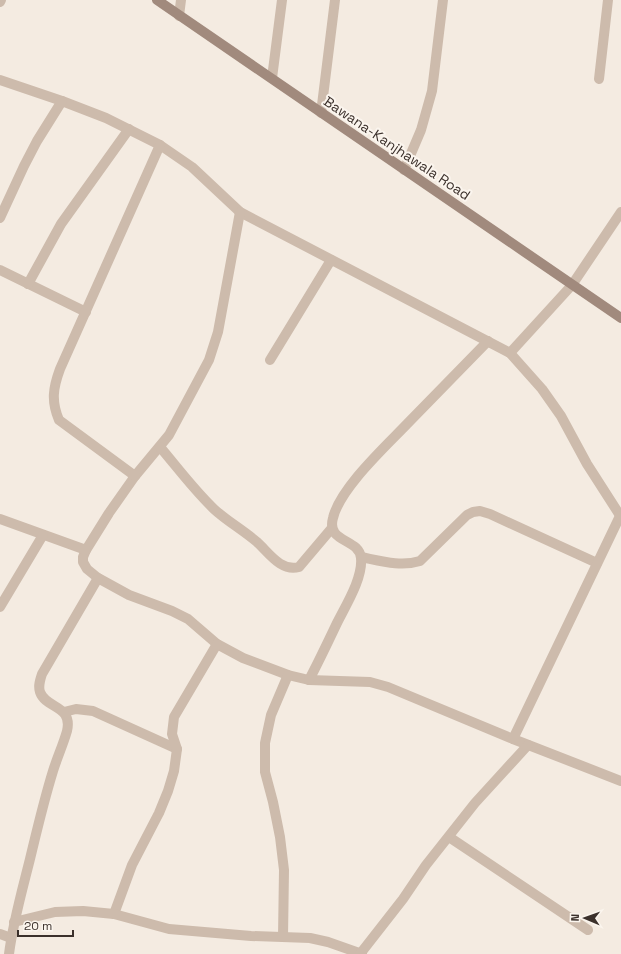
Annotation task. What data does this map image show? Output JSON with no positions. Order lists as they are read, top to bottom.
{
  "streets": {
    "main road": ["Bawana-Kanjhawala Road"]
  },
  "scale_bar": "20 m",
  "north": "left"
}
